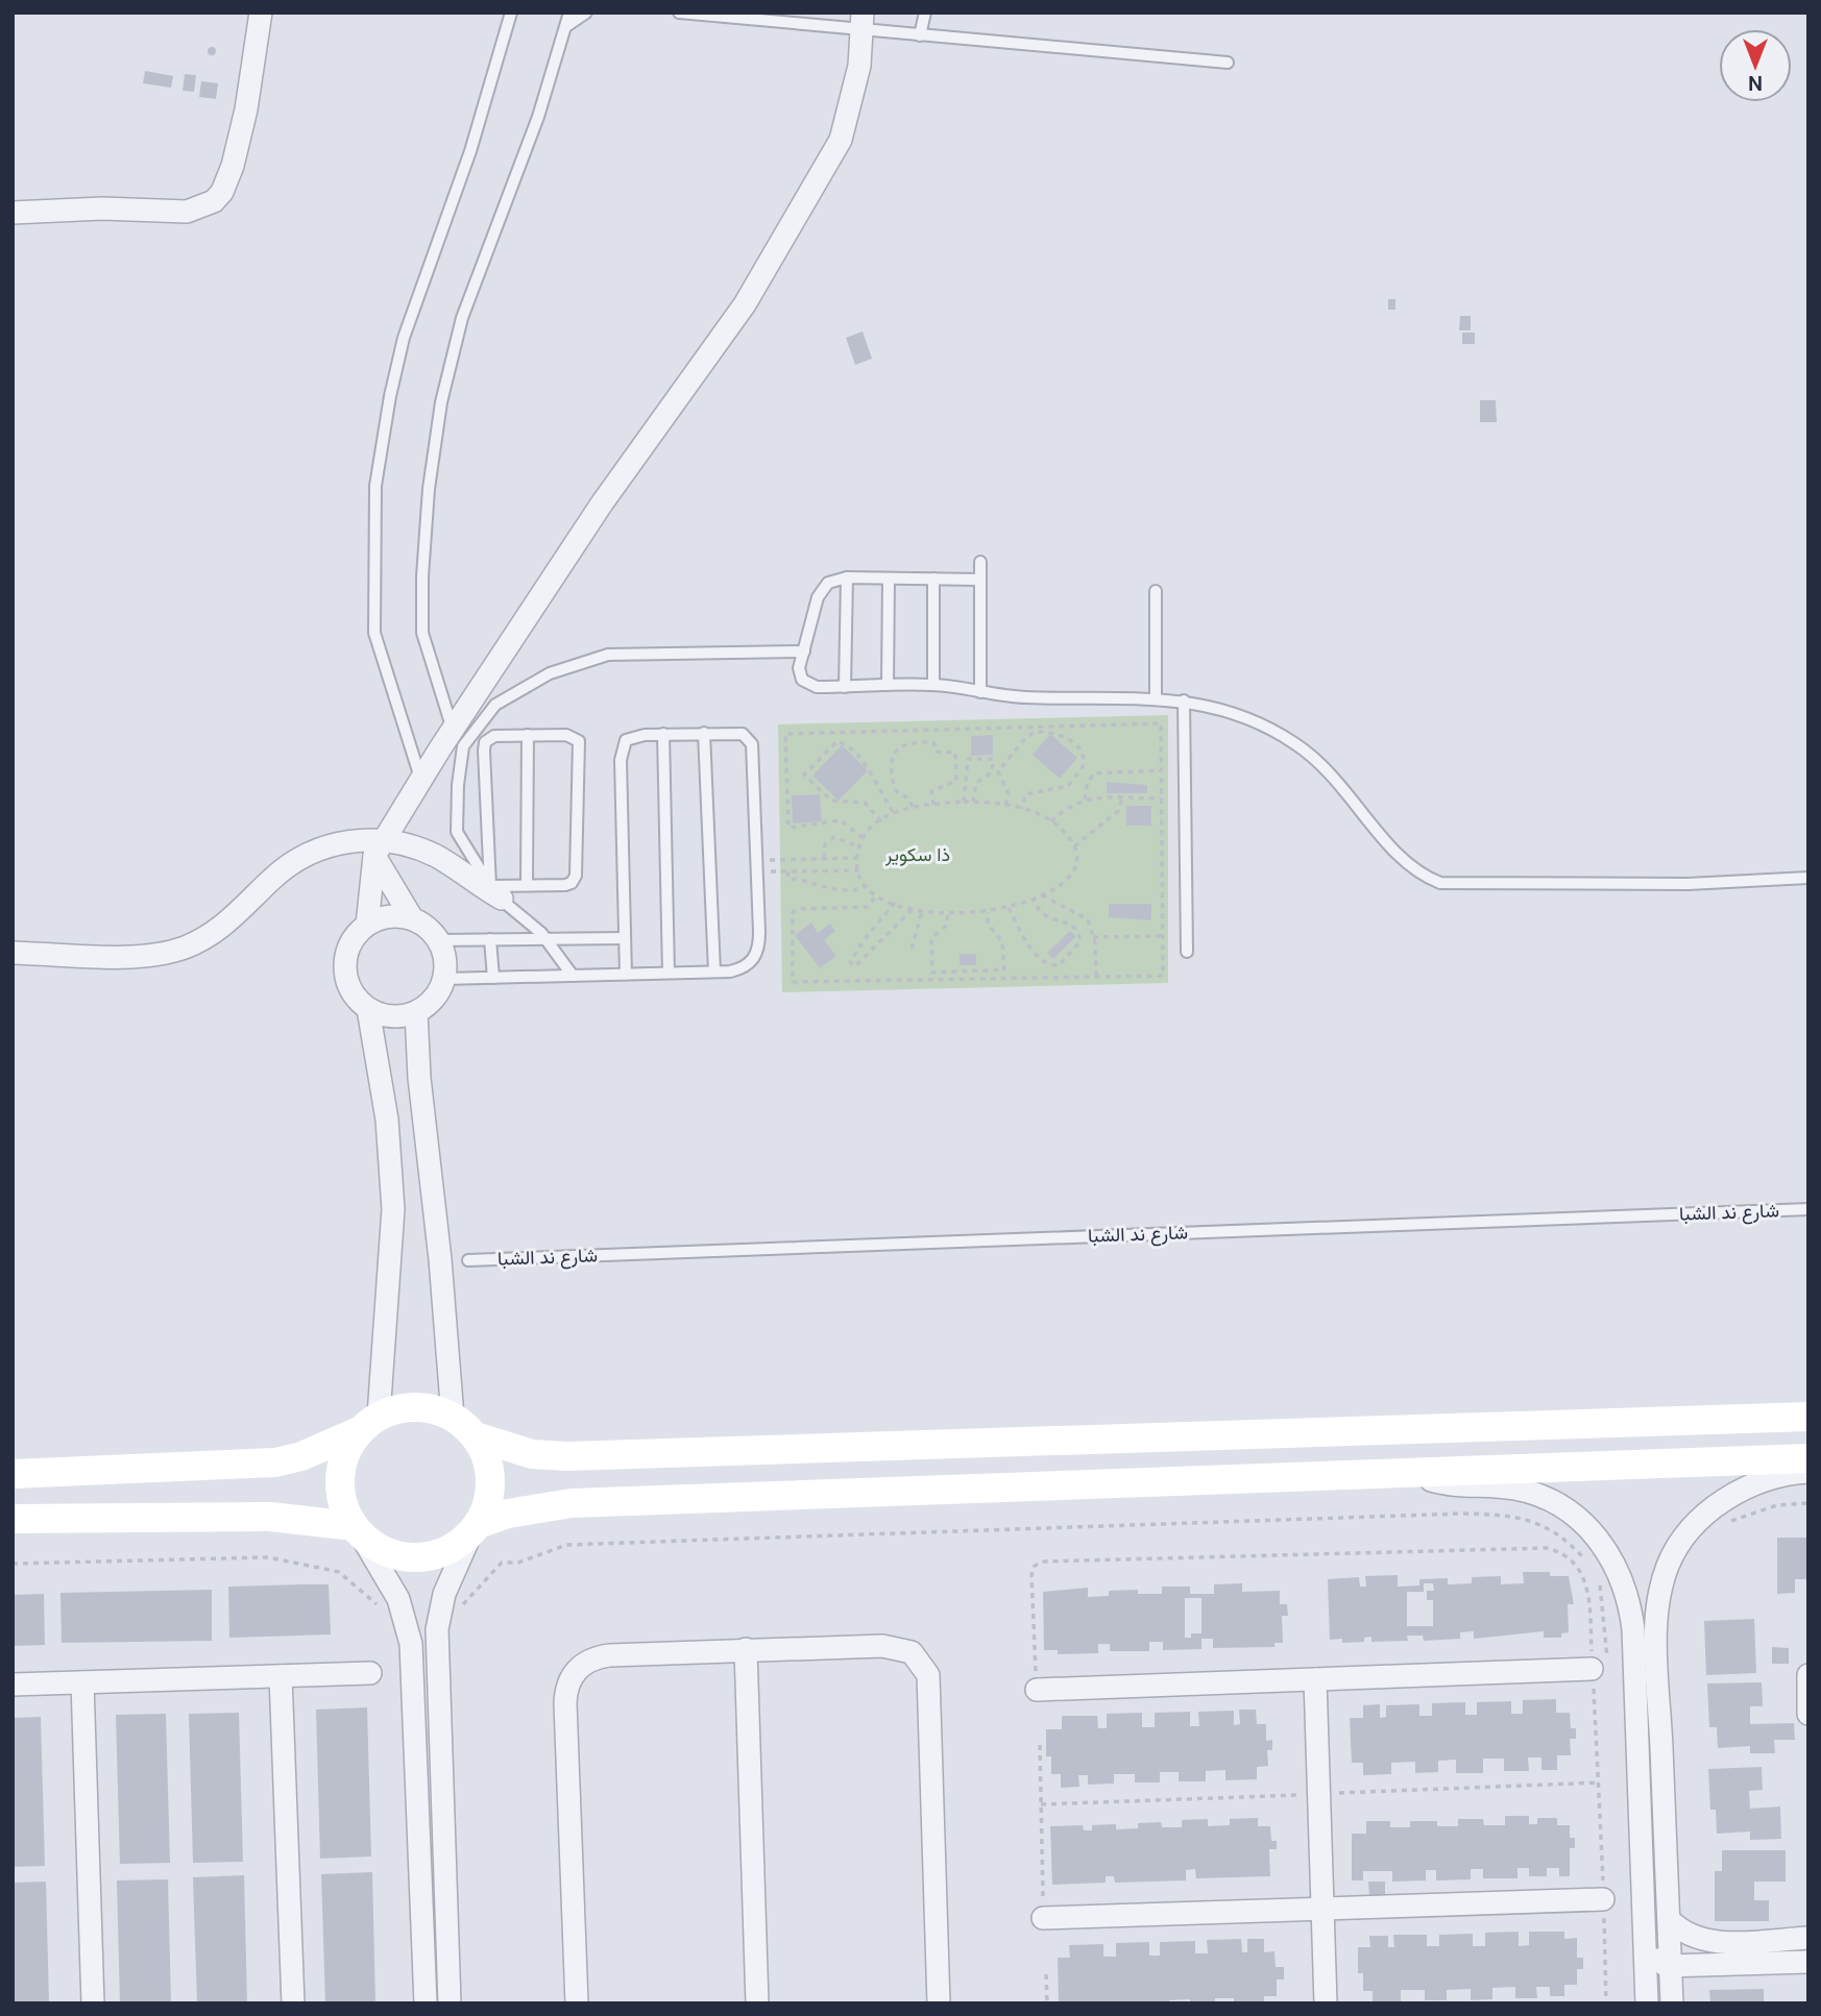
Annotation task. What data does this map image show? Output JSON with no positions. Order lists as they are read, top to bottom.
{
  "streets": {
    "lane": ["شارع ند الشبا"]
  },
  "parks": ["ذا سكوير"],
  "north": "bottom"
}
